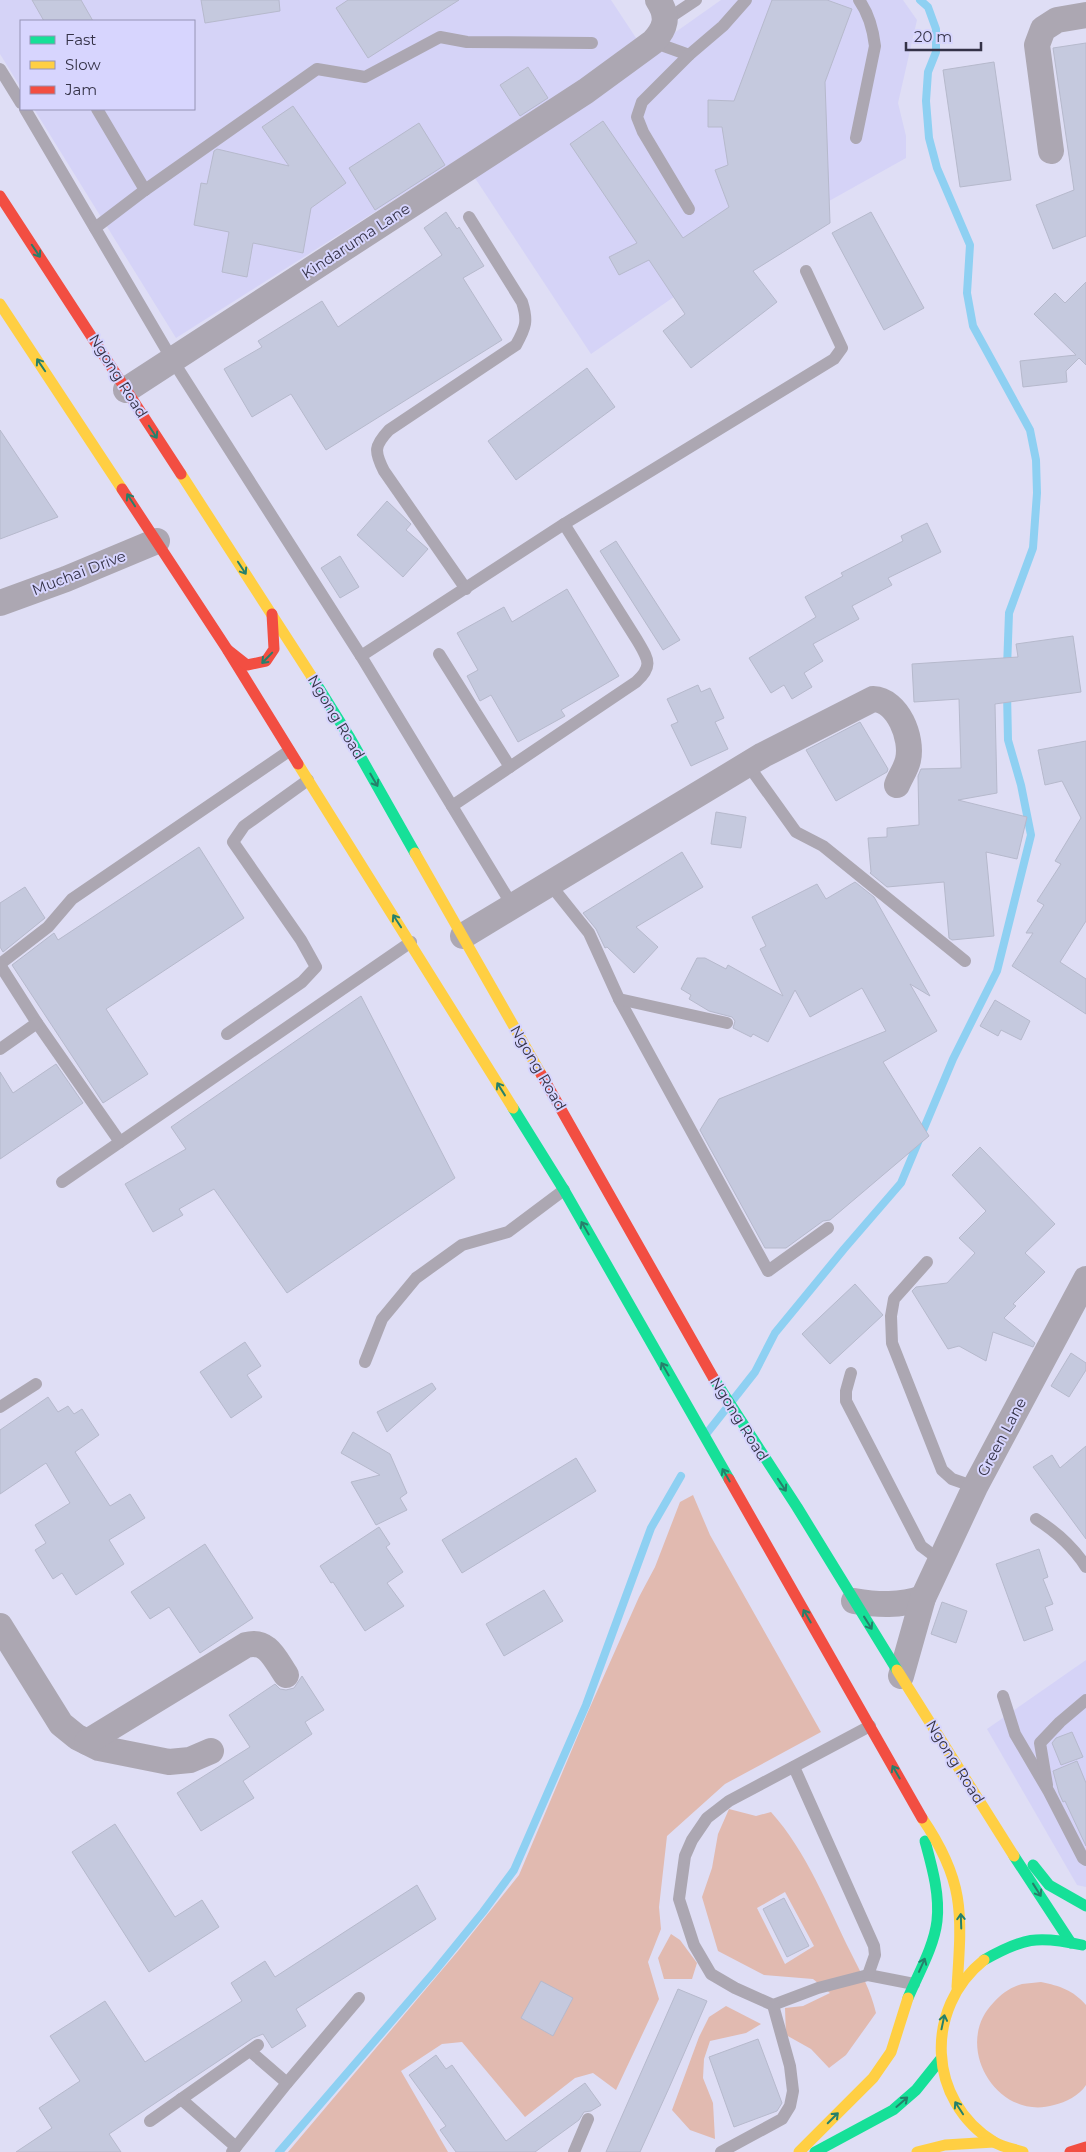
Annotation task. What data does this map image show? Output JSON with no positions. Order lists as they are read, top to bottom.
{
  "streets": {
    "main road": ["Ngong Road"],
    "street": ["Kindaruma Lane", "Muchai Drive", "Green Lane"]
  },
  "crossings": [
    ["Kindaruma Lane", "Ngong Road"],
    ["Ngong Road", "Green Lane"]
  ],
  "legend": ["Fast", "Slow", "Jam"],
  "scale_bar": "20 m"
}
